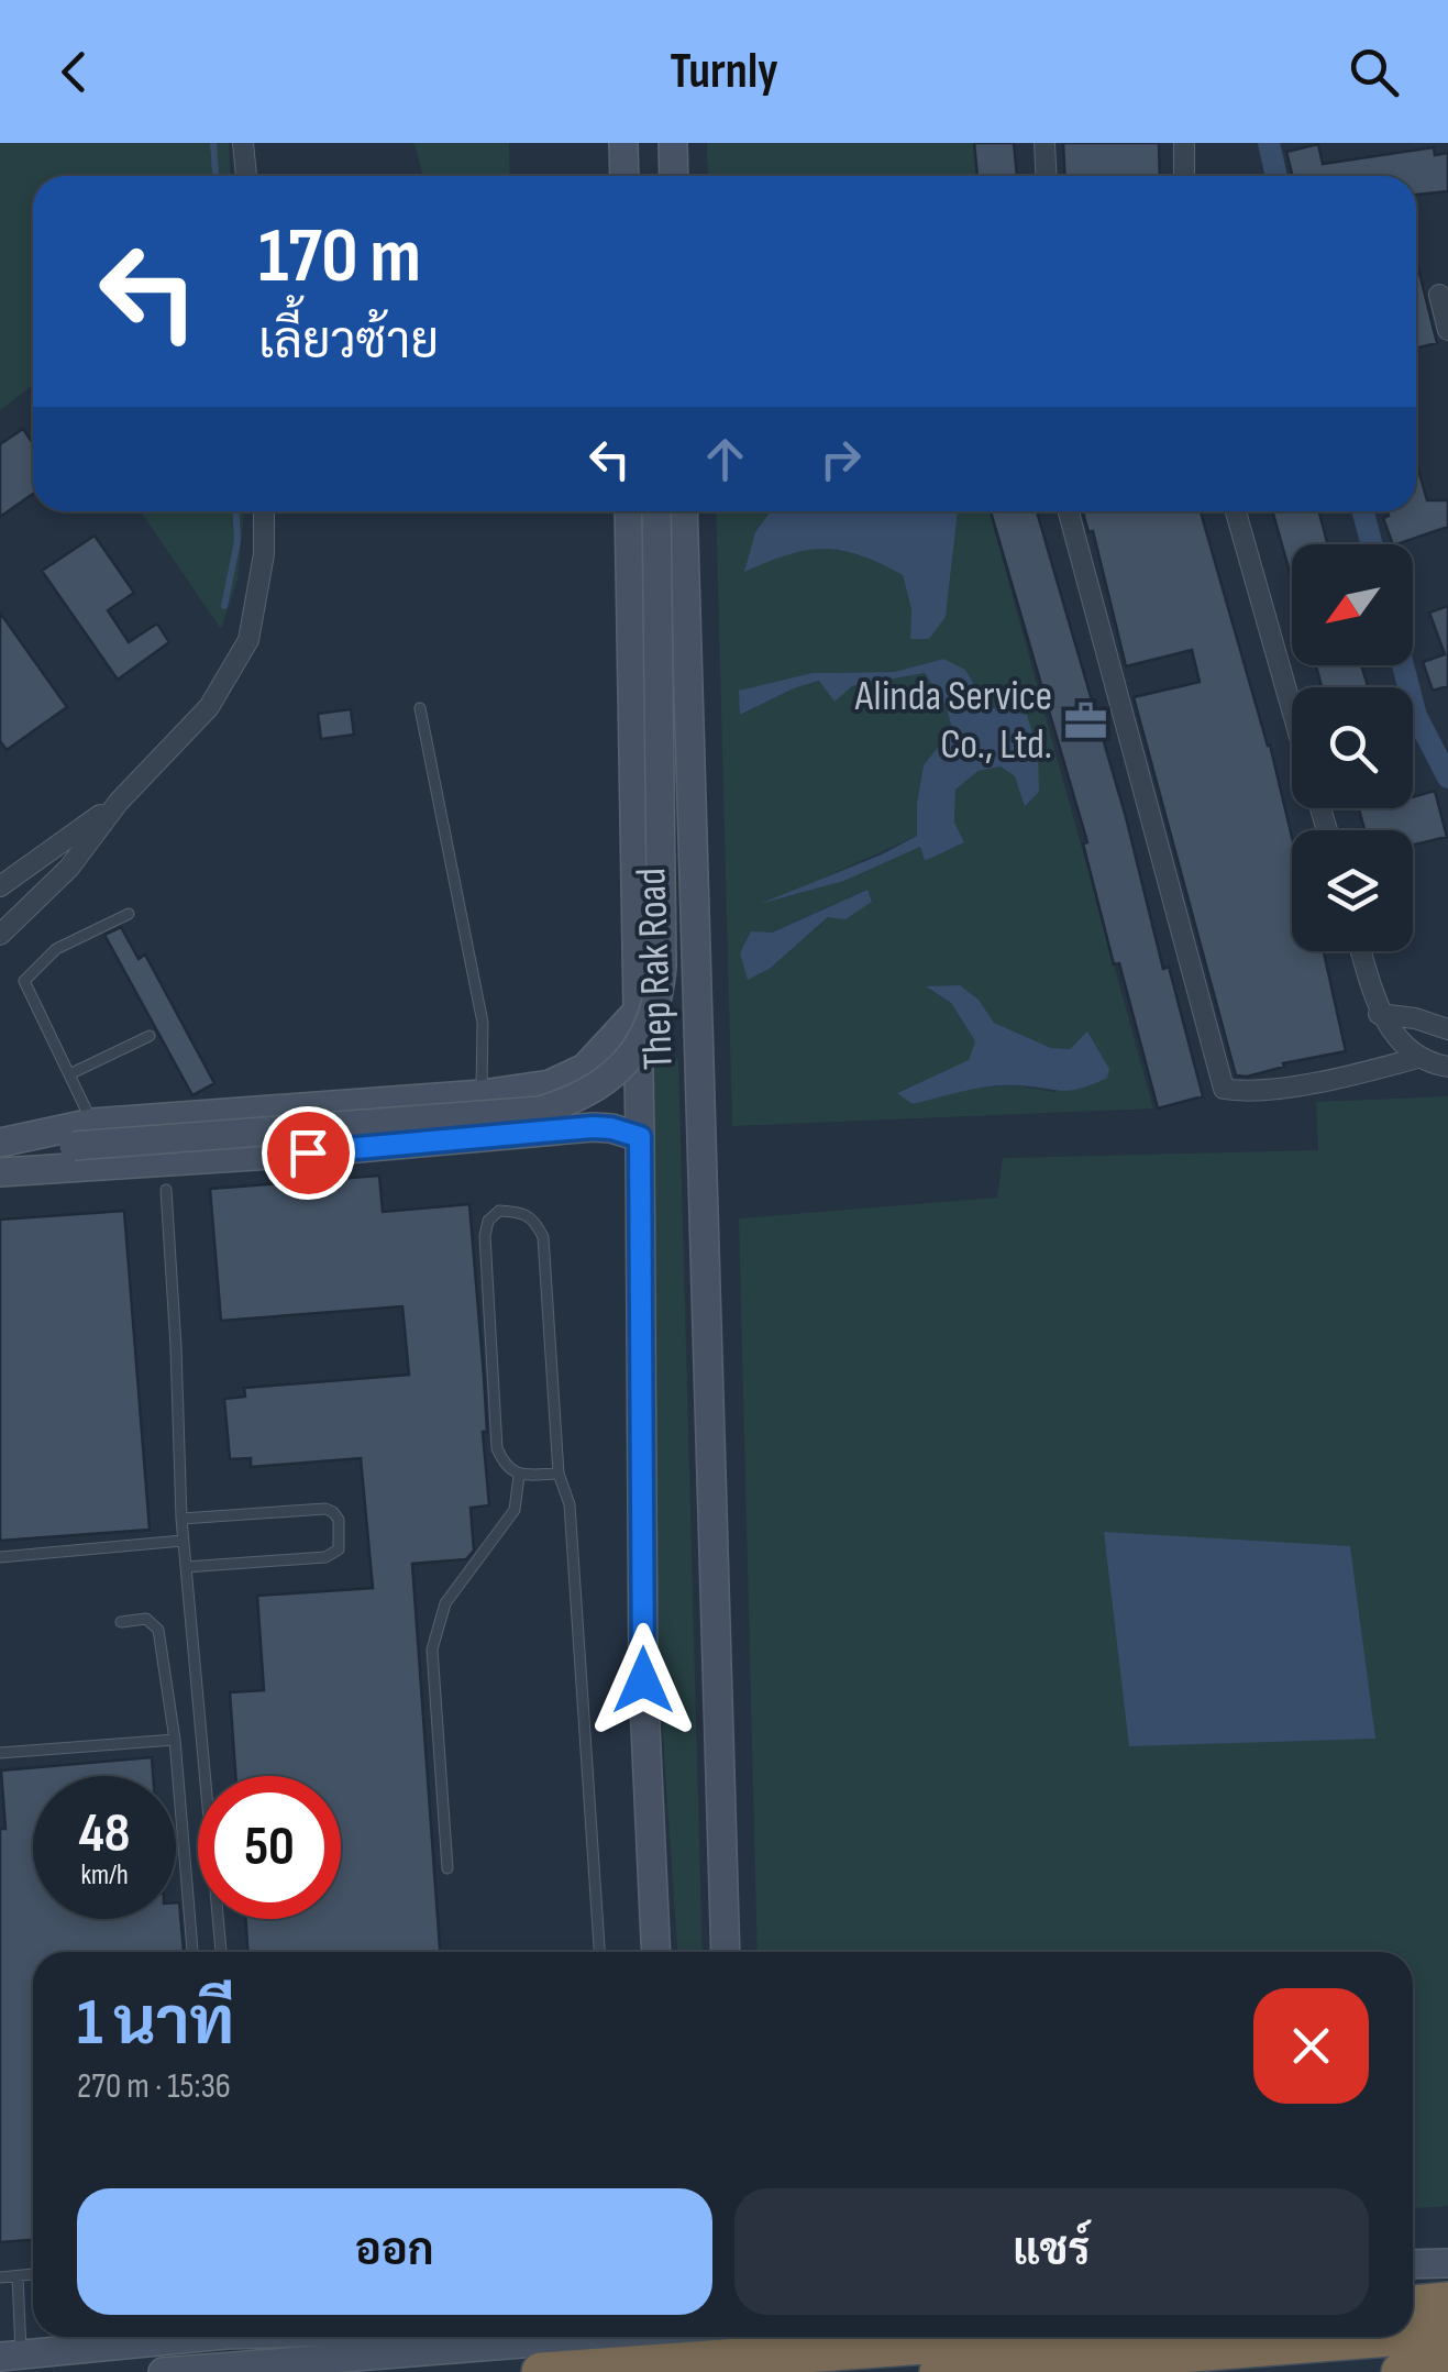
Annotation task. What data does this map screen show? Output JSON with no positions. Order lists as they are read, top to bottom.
{
  "streets": {
    "main road": ["Thep Rak Road"]
  },
  "places": {
    "office": ["Alinda Service Co., Ltd."]
  },
  "north": "bottom left",
  "page": {
    "header": "Turnly",
    "turn": ["170 m", "เลี้ยวซ้าย"],
    "speed": "48 km/h",
    "limit": "50",
    "heading": ["1 นาที", "270 m · 15:36"],
    "buttons": ["ออก", "แชร์"]
  }
}
